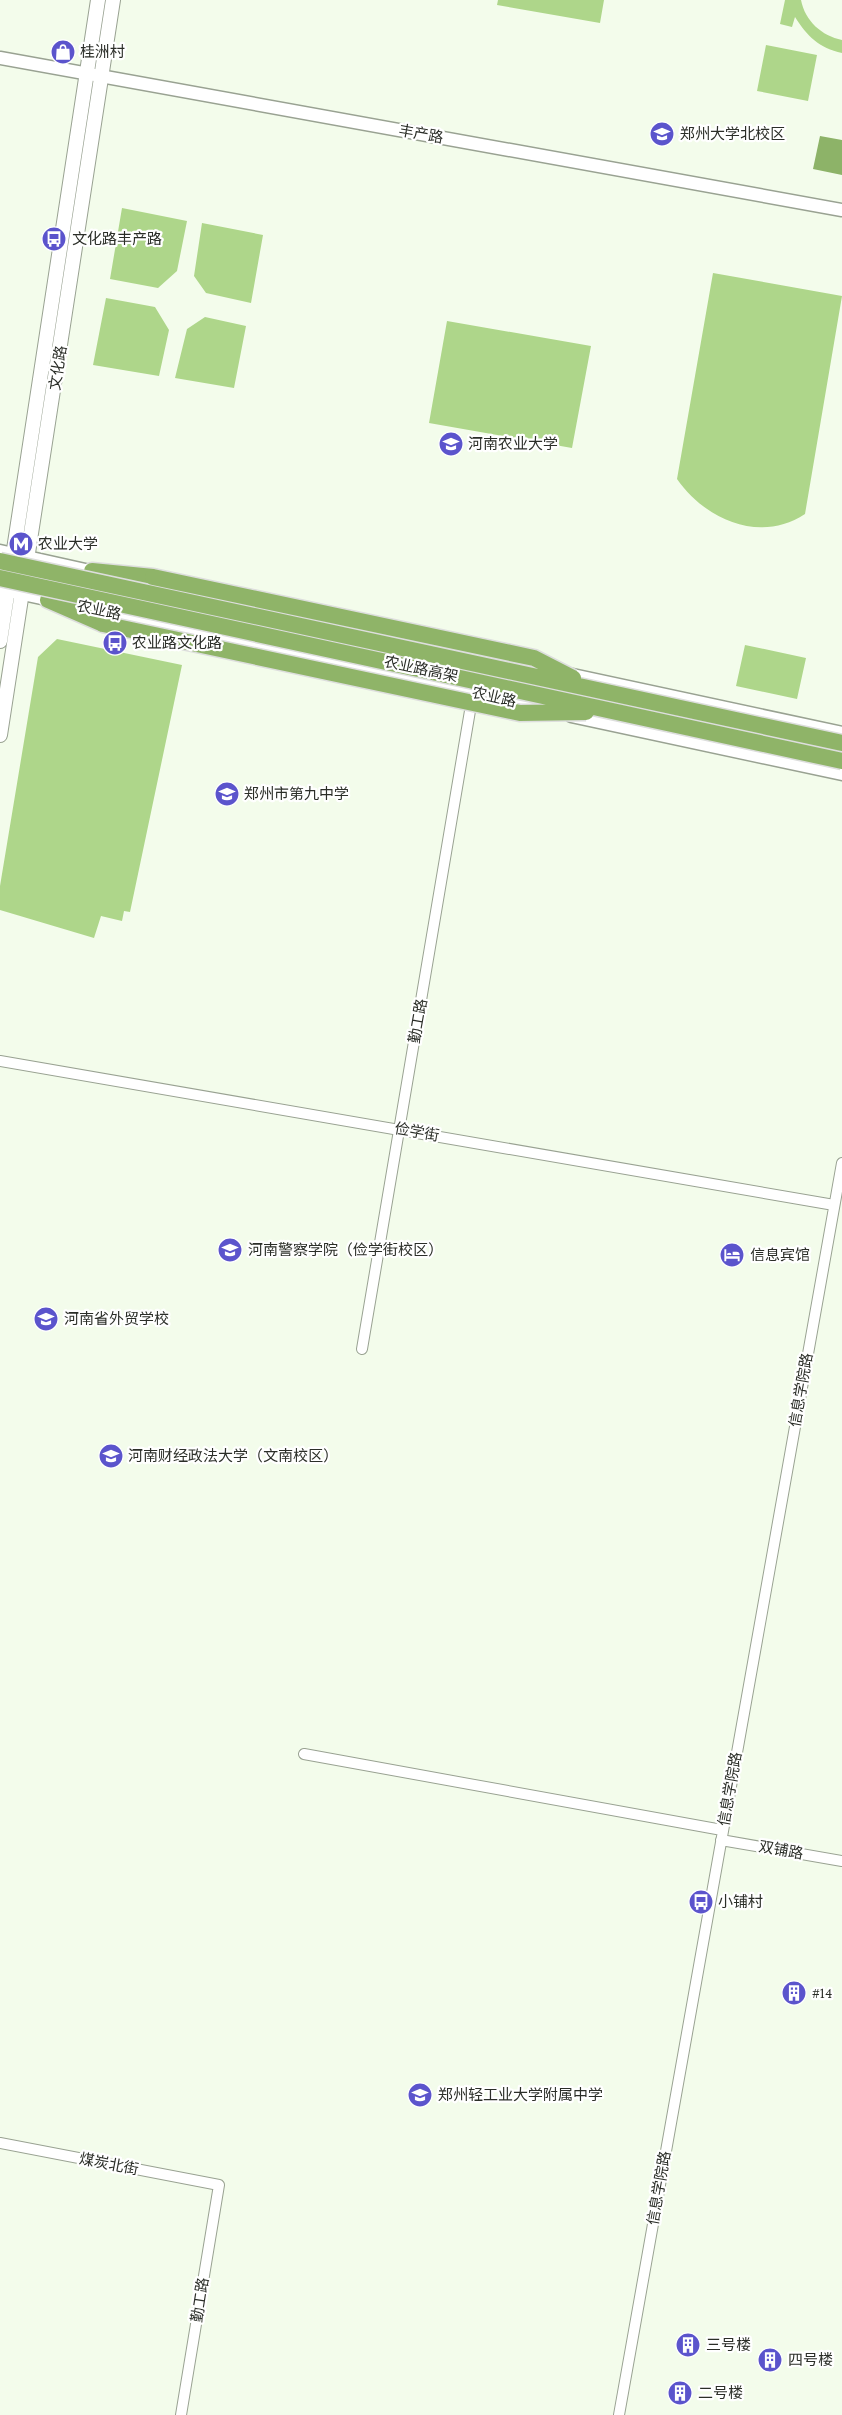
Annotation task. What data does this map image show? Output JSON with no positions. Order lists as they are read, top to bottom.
{
  "streets": {
    "highway": ["农业路高架"],
    "main road": ["文化路"],
    "street": [
      "丰产路",
      "农业路",
      "勤工路",
      "俭学街",
      "信息学院路",
      "双铺路",
      "煤炭北街"
    ]
  },
  "crossings": [
    ["丰产路", "文化路"],
    ["文化路", "农业路"],
    ["文化路", "农业路高架"],
    ["农业路", "农业路高架"],
    ["农业路", "勤工路"],
    ["勤工路", "俭学街"],
    ["勤工路", "煤炭北街"],
    ["俭学街", "信息学院路"],
    ["信息学院路", "双铺路"]
  ],
  "places": {
    "shop": ["桂洲村"],
    "school or university": [
      "郑州大学北校区",
      "河南农业大学",
      "郑州市第九中学",
      "河南警察学院（俭学街校区）",
      "河南省外贸学校",
      "河南财经政法大学（文南校区）",
      "郑州轻工业大学附属中学"
    ],
    "bus stop": ["文化路丰产路", "农业路文化路", "小铺村"],
    "metro station": ["农业大学"],
    "hotel": ["信息宾馆"],
    "building": [
      "#14",
      "三号楼",
      "四号楼",
      "二号楼"
    ]
  }
}
